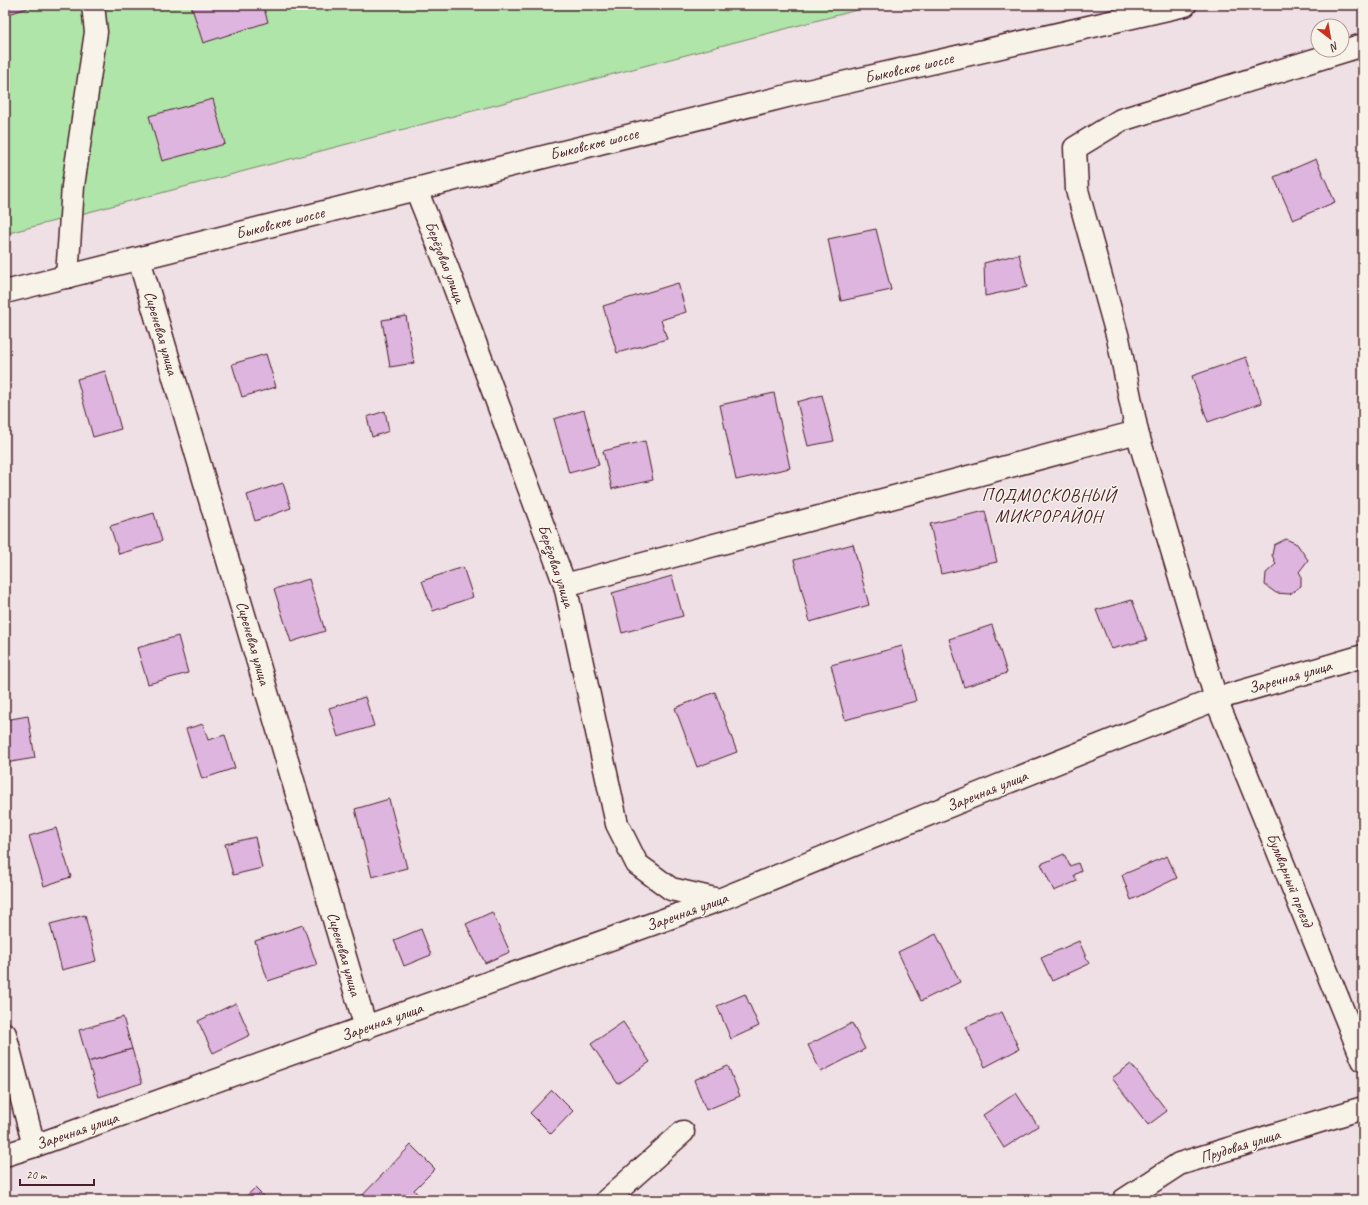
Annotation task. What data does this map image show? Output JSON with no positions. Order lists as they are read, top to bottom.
{
  "streets": {
    "street": [
      "Быковское шоссе",
      "Берёзовая улица",
      "Сиреневая улица",
      "Заречная улица",
      "Бульварный проезд",
      "Прудовая улица"
    ]
  },
  "crossings": [
    ["Быковское шоссе", "Берёзовая улица"],
    ["Быковское шоссе", "Сиреневая улица"],
    ["Берёзовая улица", "Заречная улица"],
    ["Сиреневая улица", "Заречная улица"],
    ["Заречная улица", "Бульварный проезд"]
  ],
  "districts": ["ПОДМОСКОВНЫЙ МИКРОРАЙОН"],
  "scale_bar": "20 m",
  "north": "bottom right"
}
